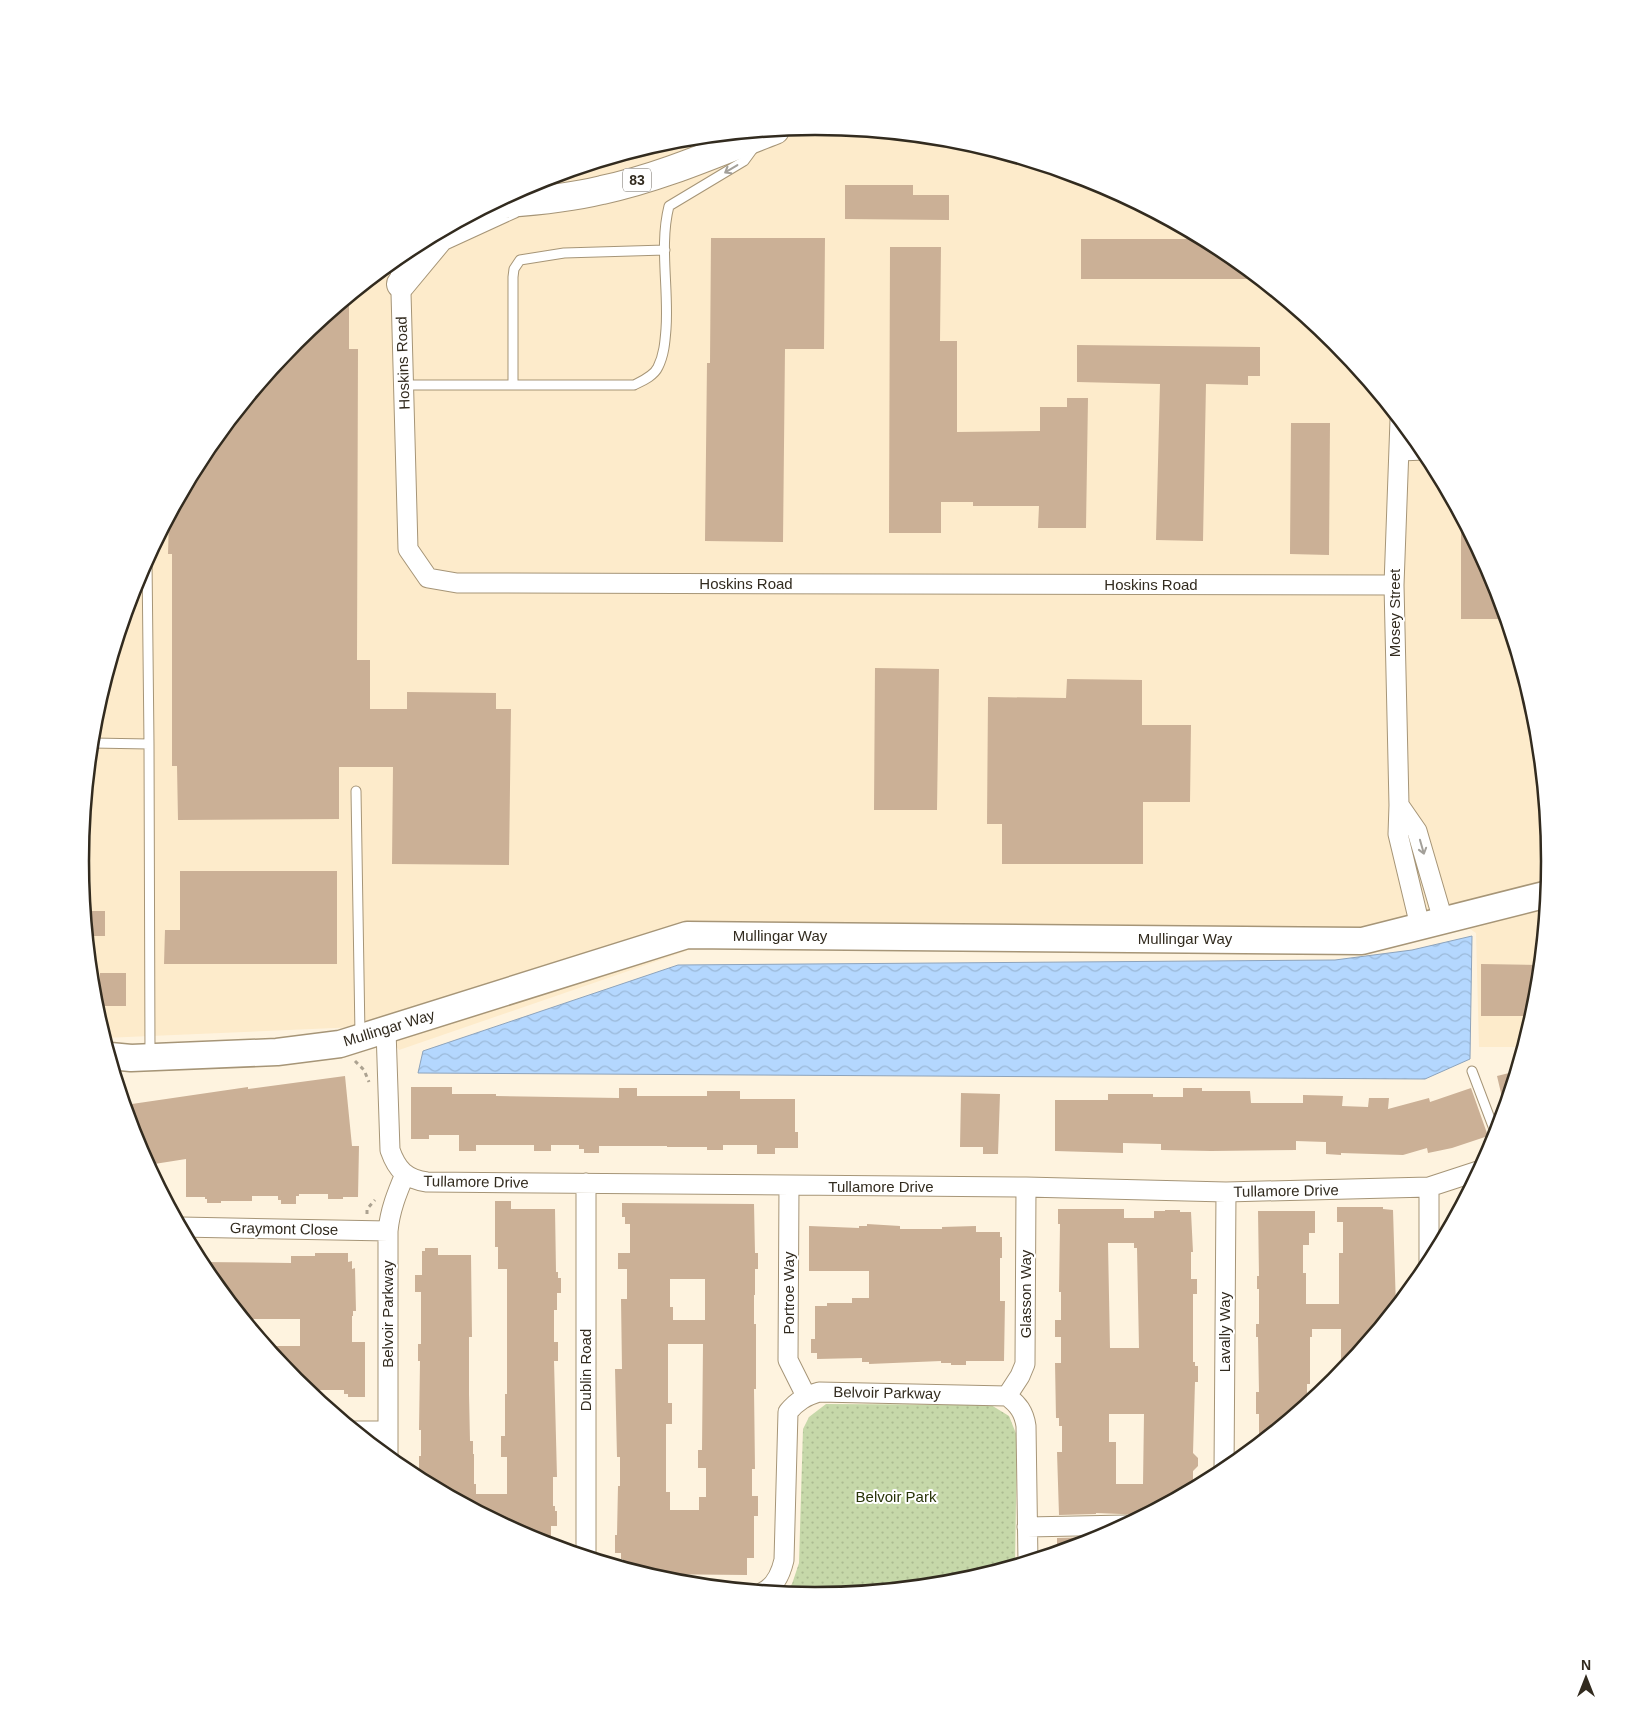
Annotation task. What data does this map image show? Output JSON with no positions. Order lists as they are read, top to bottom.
{
  "streets": {
    "main road": ["83"],
    "street": [
      "Hoskins Road",
      "Mosey Street",
      "Mullingar Way",
      "Tullamore Drive",
      "Graymont Close",
      "Portroe Way",
      "Glasson Way",
      "Belvoir Parkway",
      "Lavally Way",
      "Dublin Road"
    ]
  },
  "crossings": [
    ["Hoskins Road", "Mosey Street"],
    ["Mosey Street", "Mullingar Way"],
    ["Mullingar Way", "Tullamore Drive"],
    ["Tullamore Drive", "Portroe Way"],
    ["Tullamore Drive", "Glasson Way"],
    ["Tullamore Drive", "Belvoir Parkway"],
    ["Tullamore Drive", "Lavally Way"],
    ["Tullamore Drive", "Dublin Road"],
    ["Graymont Close", "Belvoir Parkway"],
    ["Portroe Way", "Belvoir Parkway"],
    ["Glasson Way", "Belvoir Parkway"]
  ],
  "parks": ["Belvoir Park"],
  "north": "top"
}
